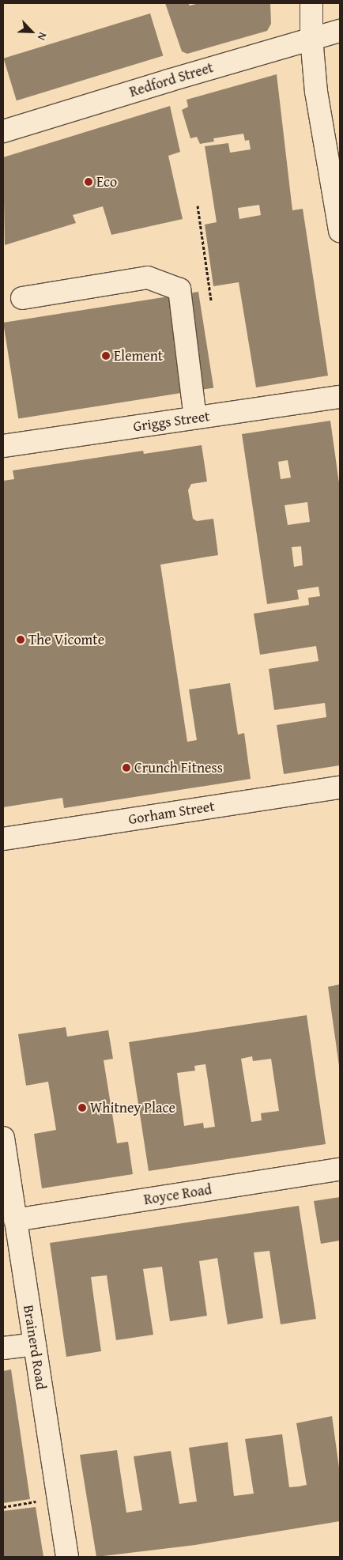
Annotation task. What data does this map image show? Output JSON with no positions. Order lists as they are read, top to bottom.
{
  "streets": {
    "street": [
      "Redford Street",
      "Griggs Street",
      "Gorham Street",
      "Royce Road",
      "Brainerd Road"
    ]
  },
  "crossings": [
    ["Royce Road", "Brainerd Road"]
  ],
  "places": [
    "Eco",
    "Element",
    "The Vicomte",
    "Crunch Fitness",
    "Whitney Place"
  ],
  "north": "bottom right"
}
